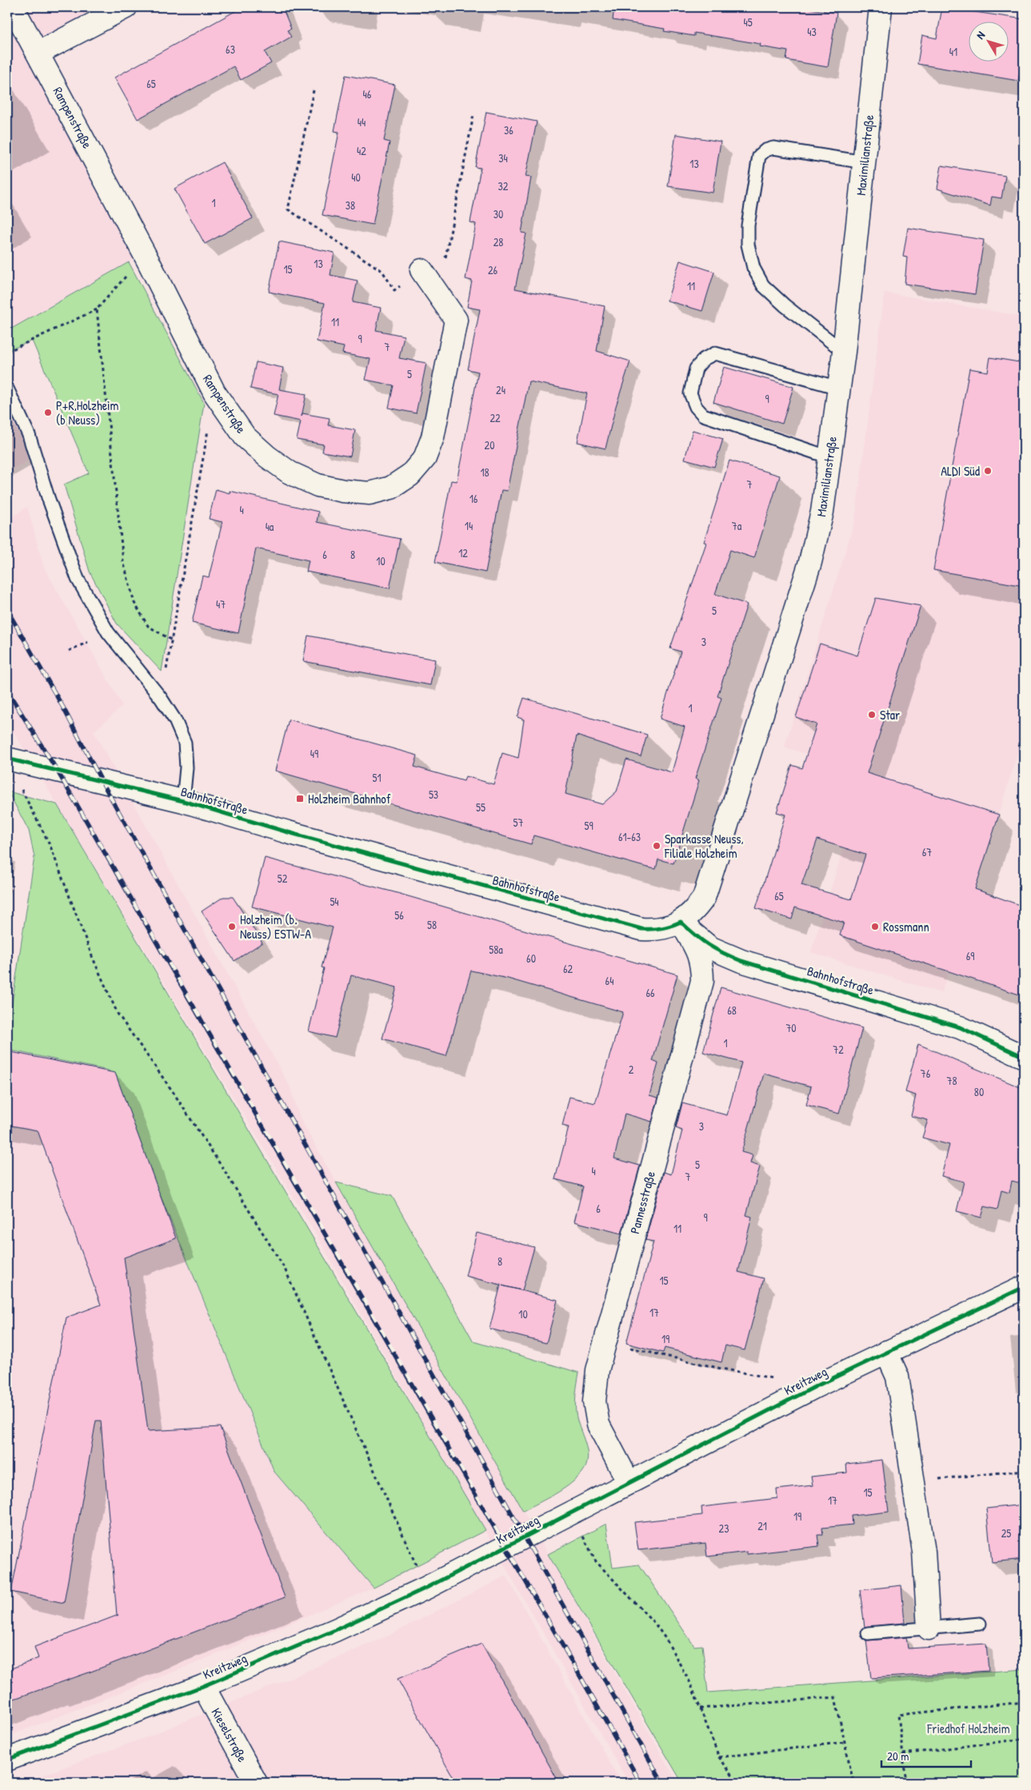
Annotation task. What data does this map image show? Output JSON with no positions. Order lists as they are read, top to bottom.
{
  "streets": {
    "street": [
      "Rampenstraße",
      "Maximilianstraße",
      "Bahnhofstraße",
      "Pannesstraße",
      "Kreitzweg",
      "Kieselstraße"
    ]
  },
  "crossings": [
    ["Maximilianstraße", "Bahnhofstraße"],
    ["Maximilianstraße", "Pannesstraße"],
    ["Bahnhofstraße", "Pannesstraße"],
    ["Pannesstraße", "Kreitzweg"],
    ["Kreitzweg", "Kieselstraße"]
  ],
  "parks": ["Friedhof Holzheim"],
  "places": {
    "other": [
      "P+R,Holzheim (b Neuss)",
      "ALDI Süd",
      "Star",
      "Sparkasse Neuss, Filiale Holzheim",
      "Holzheim (b. Neuss) ESTW-A",
      "Rossmann"
    ],
    "transit": ["Holzheim Bahnhof"]
  },
  "house_numbers": [
    "45",
    "43",
    "63",
    "41",
    "65",
    "46",
    "44",
    "36",
    "42",
    "34",
    "13",
    "40",
    "32",
    "1",
    "38",
    "30",
    "28",
    "13",
    "15",
    "26",
    "11",
    "11",
    "9",
    "7",
    "5",
    "24",
    "9",
    "22",
    "20",
    "18",
    "7",
    "16",
    "4",
    "14",
    "7a",
    "4a",
    "12",
    "6",
    "8",
    "10",
    "47",
    "5",
    "3",
    "1",
    "49",
    "51",
    "53",
    "55",
    "57",
    "59",
    "61-63",
    "67",
    "52",
    "65",
    "54",
    "56",
    "58",
    "58a",
    "69",
    "60",
    "62",
    "64",
    "66",
    "68",
    "70",
    "1",
    "72",
    "2",
    "76",
    "78",
    "80",
    "3",
    "5",
    "4",
    "7",
    "6",
    "9",
    "11",
    "8",
    "15",
    "17",
    "10",
    "19",
    "15",
    "17",
    "19",
    "21",
    "23",
    "25"
  ],
  "scale_bar": "20 m",
  "north": "top left"
}
